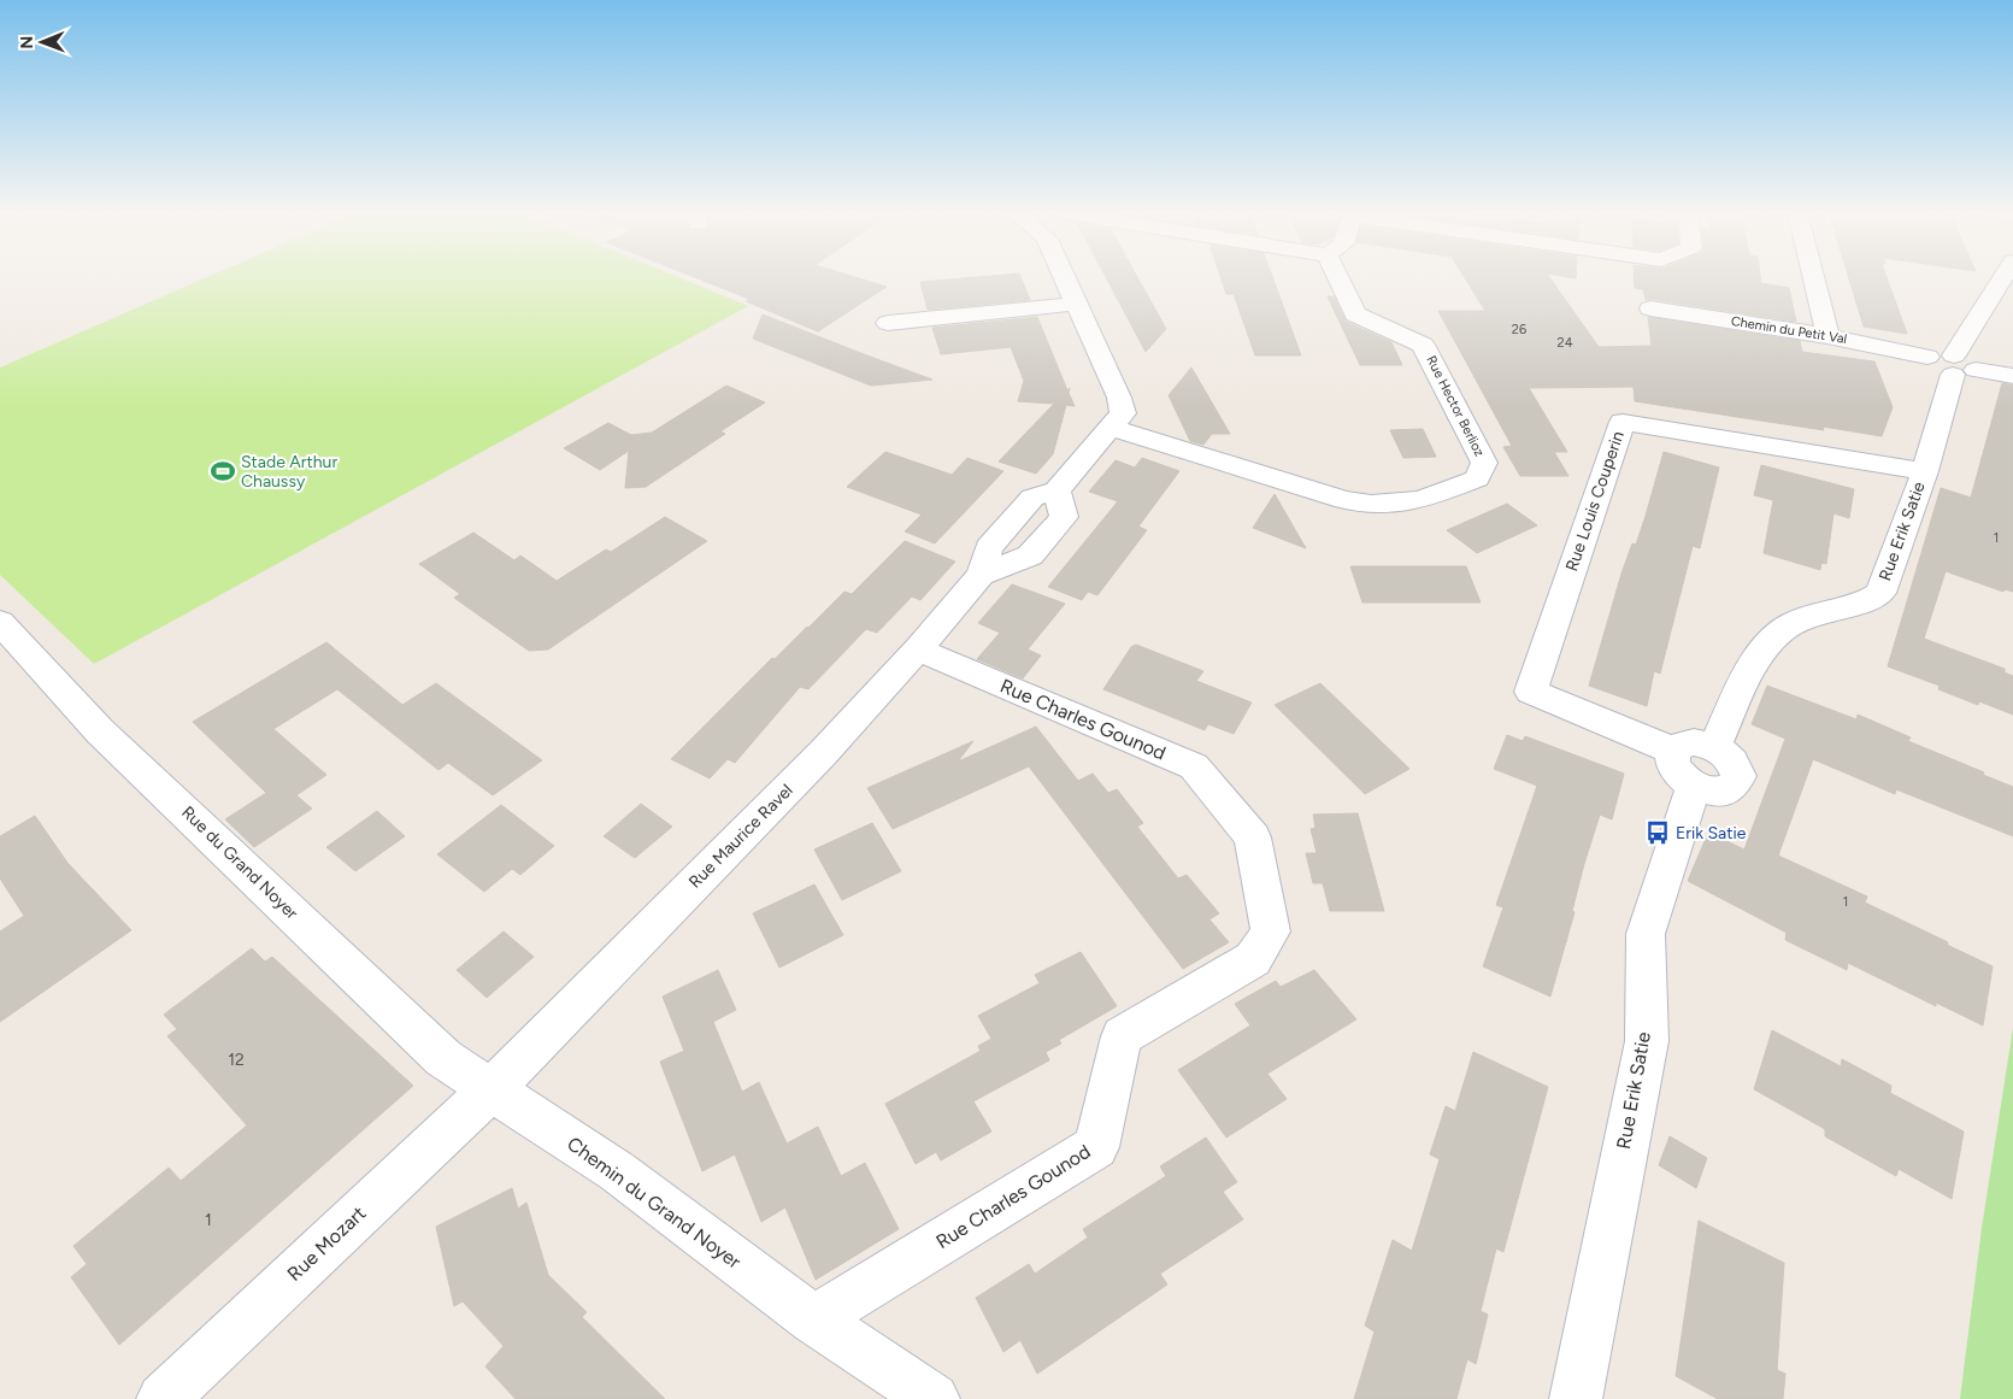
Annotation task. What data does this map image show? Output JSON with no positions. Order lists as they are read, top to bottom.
{
  "streets": {
    "street": [
      "Chemin du Petit Val",
      "Rue Hector Berlioz",
      "Rue Louis Couperin",
      "Rue Erik Satie",
      "Rue Charles Gounod",
      "Rue Maurice Ravel",
      "Rue du Grand Noyer",
      "Chemin du Grand Noyer",
      "Rue Mozart"
    ]
  },
  "crossings": [
    ["Chemin du Petit Val", "Rue Erik Satie"],
    ["Rue Hector Berlioz", "Rue Maurice Ravel"],
    ["Rue Louis Couperin", "Rue Erik Satie"],
    ["Rue Charles Gounod", "Rue Maurice Ravel"],
    ["Rue Charles Gounod", "Chemin du Grand Noyer"],
    ["Rue Maurice Ravel", "Rue du Grand Noyer"],
    ["Rue Maurice Ravel", "Chemin du Grand Noyer"],
    ["Rue Maurice Ravel", "Rue Mozart"],
    ["Rue du Grand Noyer", "Chemin du Grand Noyer"],
    ["Rue du Grand Noyer", "Rue Mozart"],
    ["Chemin du Grand Noyer", "Rue Mozart"]
  ],
  "places": {
    "sports": ["Stade Arthur Chaussy"],
    "bus stop": ["Erik Satie"]
  },
  "house_numbers": [
    "26",
    "24",
    "1",
    "1",
    "12",
    "1"
  ],
  "north": "left"
}
